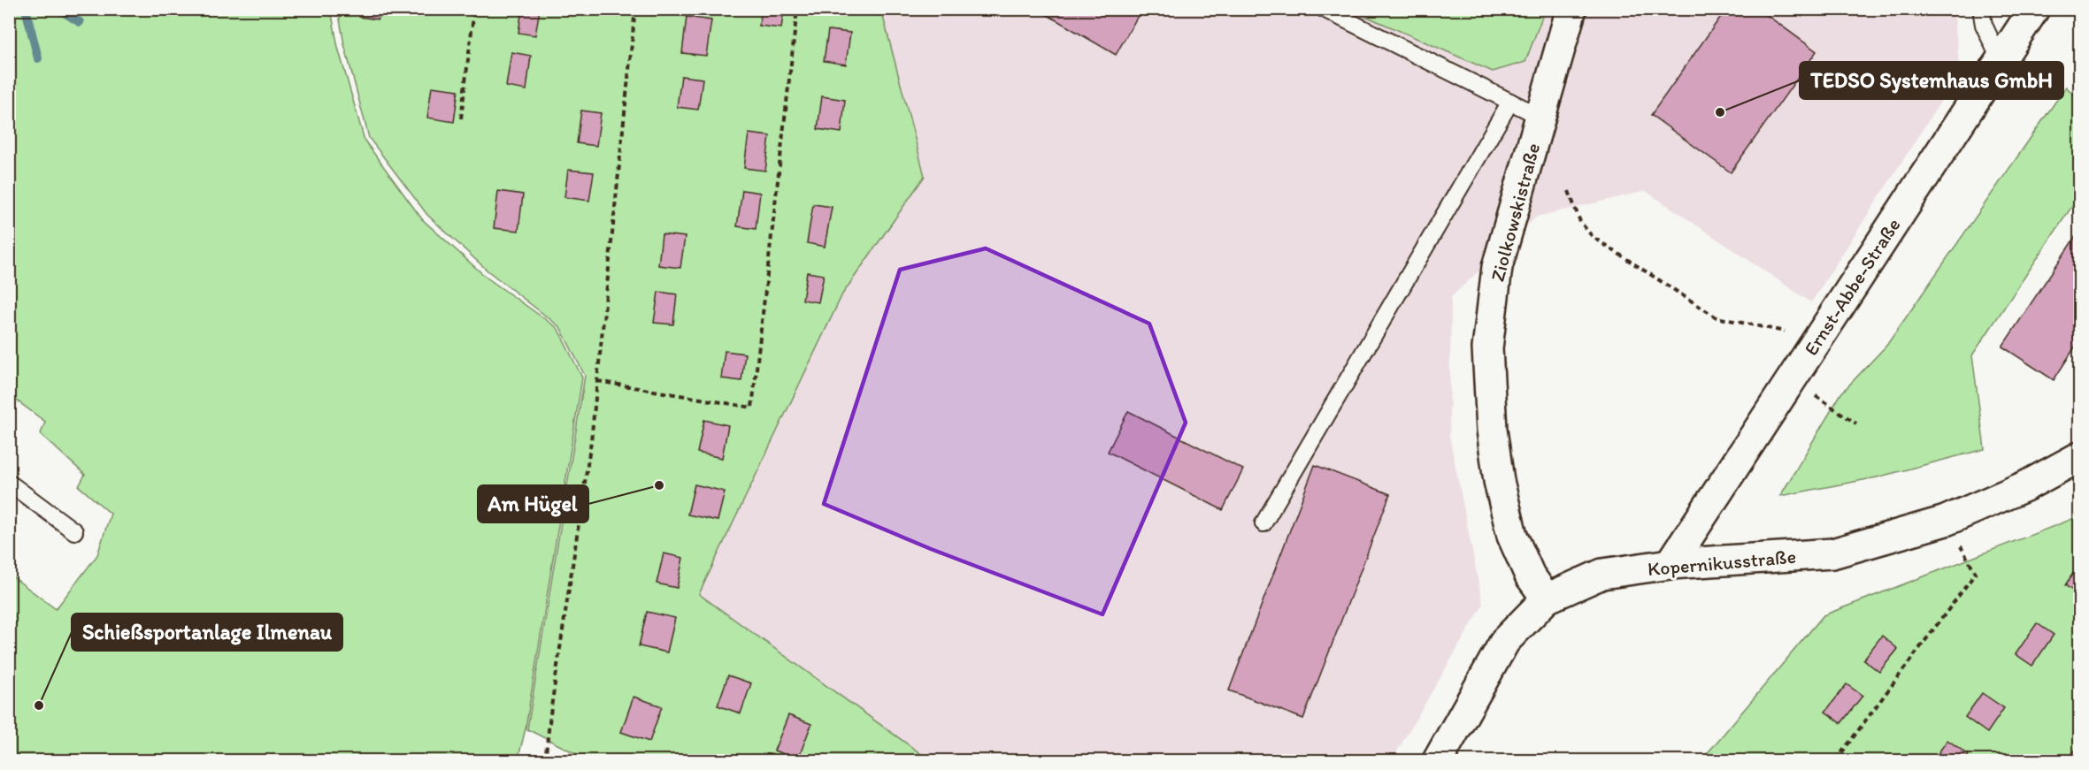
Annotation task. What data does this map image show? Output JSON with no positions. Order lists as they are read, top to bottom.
{
  "streets": {
    "street": ["Ziolkowskistraße", "Ernst-Abbe-Straße", "Kopernikusstraße"]
  },
  "crossings": [
    ["Ziolkowskistraße", "Kopernikusstraße"],
    ["Ernst-Abbe-Straße", "Kopernikusstraße"]
  ],
  "places": ["TEDSO Systemhaus GmbH", "Am Hügel", "Schießsportanlage Ilmenau"]
}
